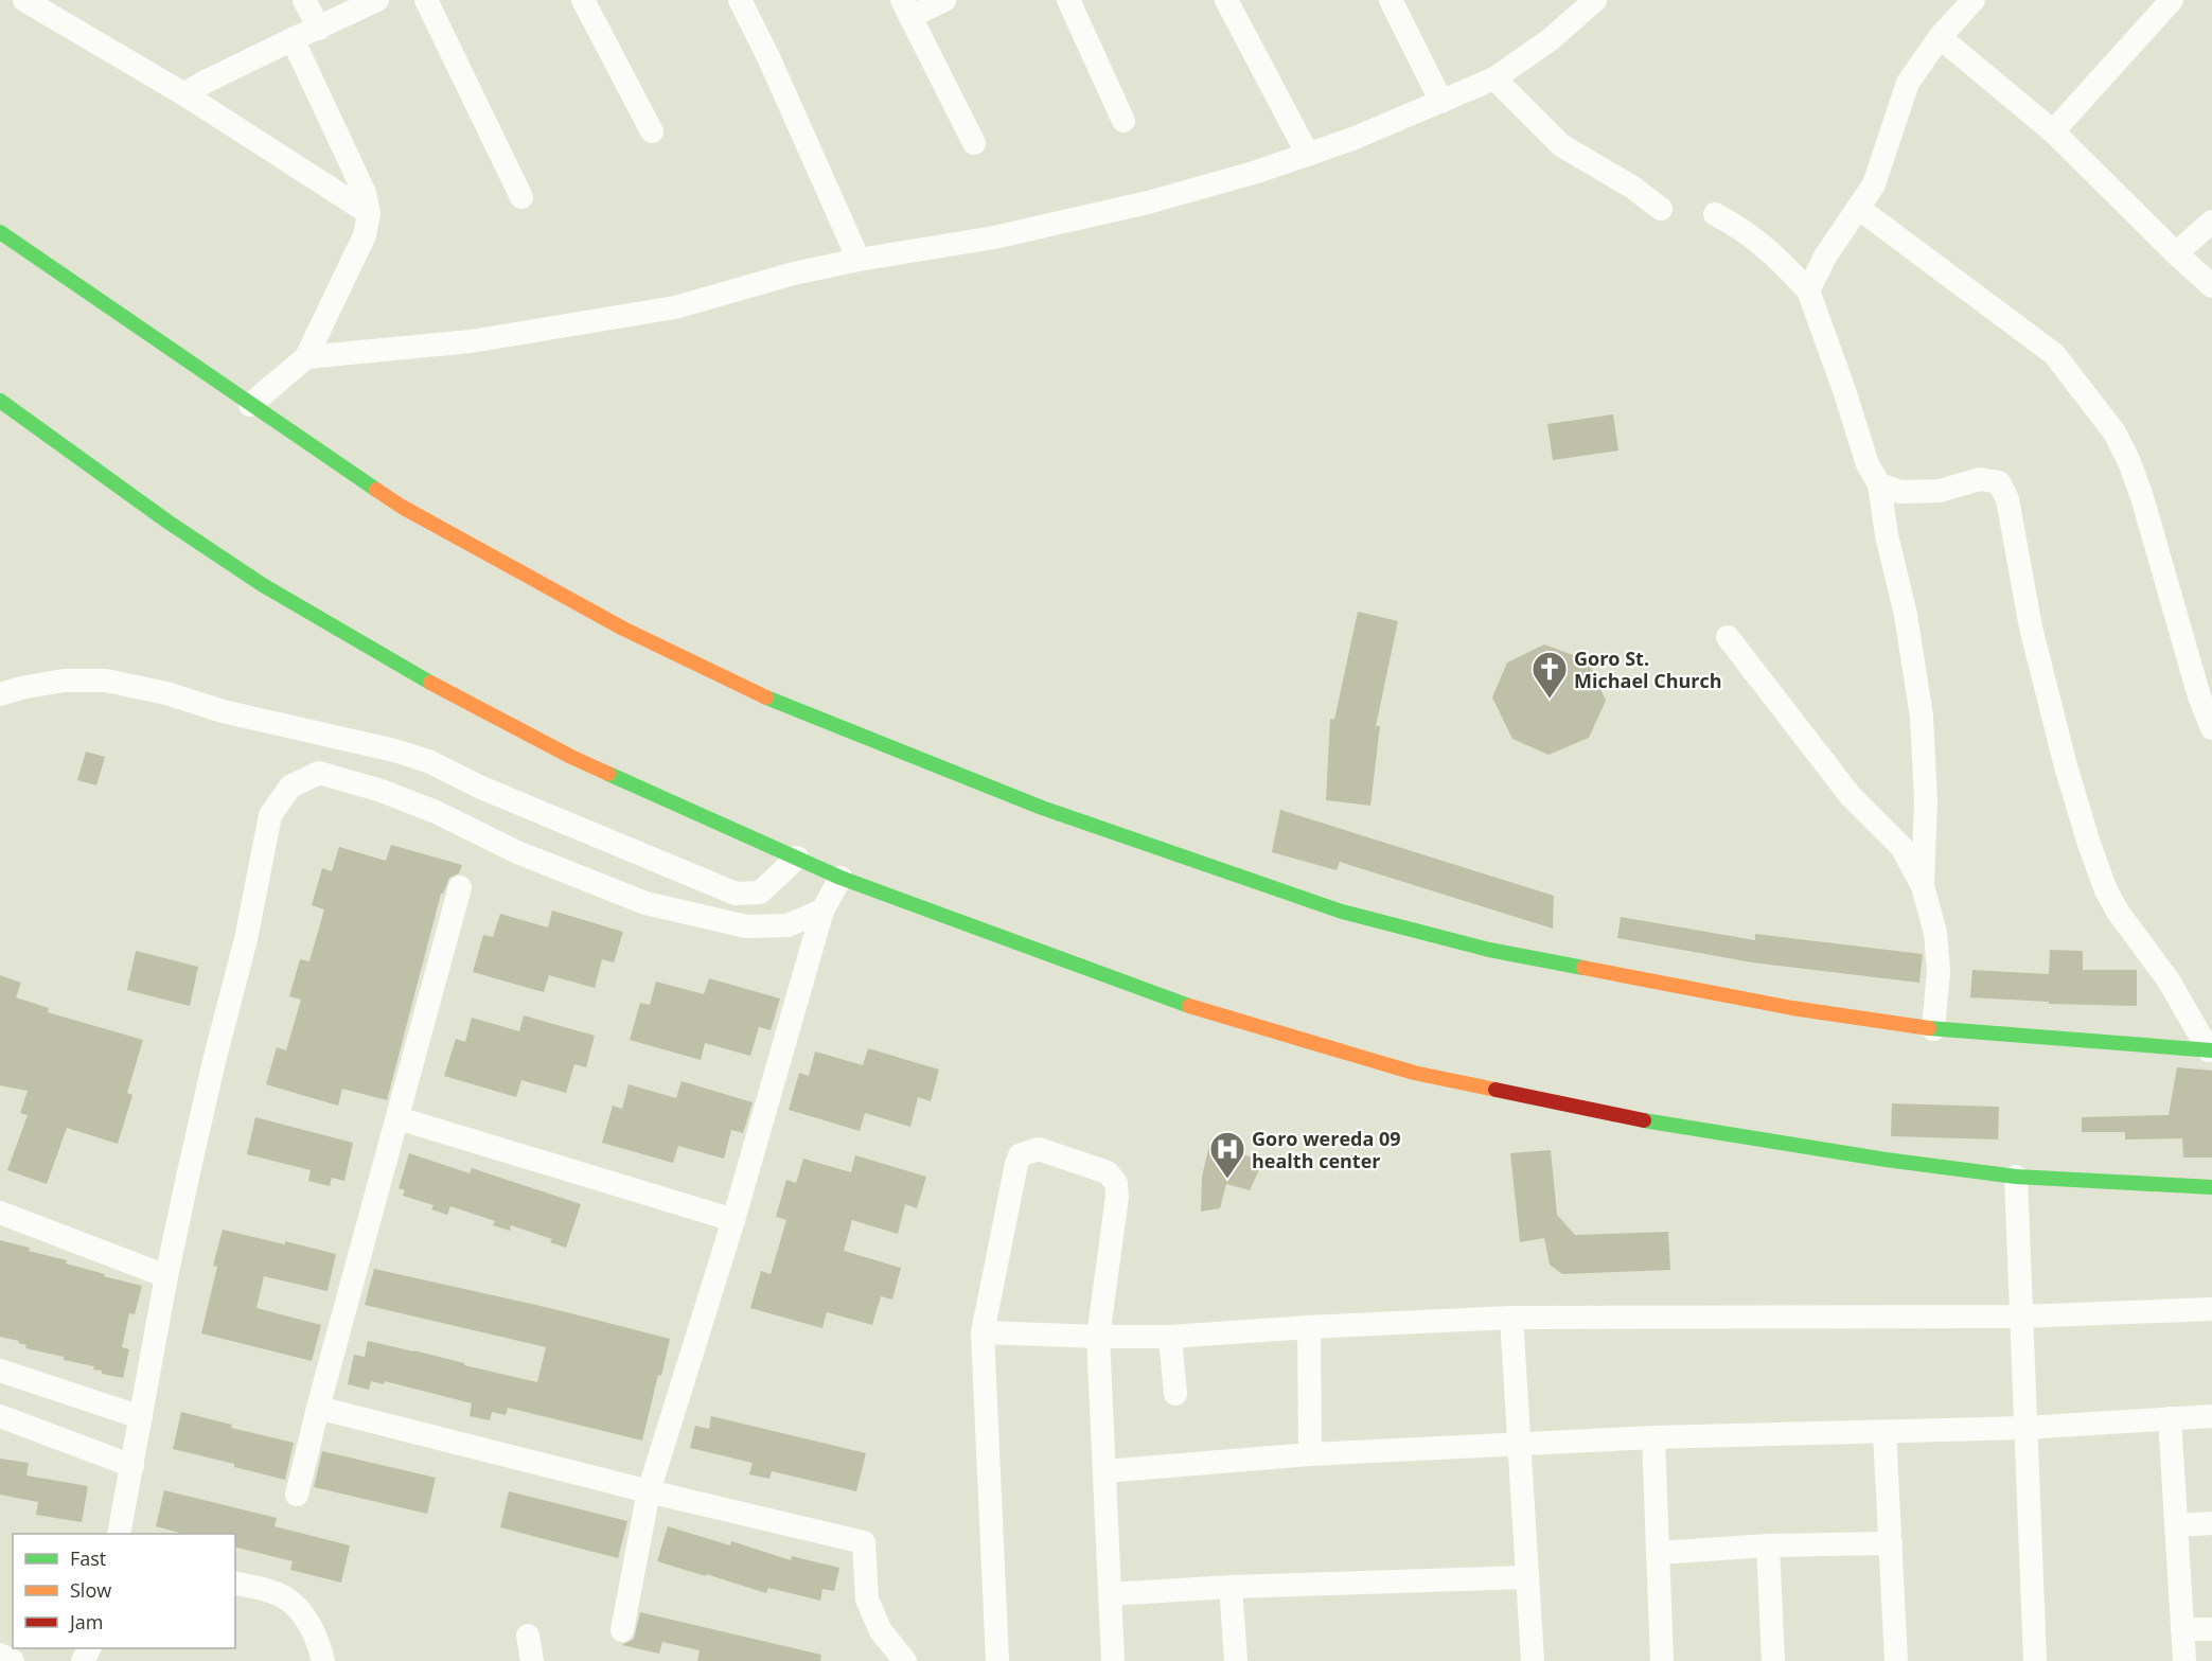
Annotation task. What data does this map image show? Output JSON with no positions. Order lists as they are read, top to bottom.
{
  "places": {
    "church": ["Goro St. Michael Church"],
    "hospital": ["Goro wereda 09 health center"]
  },
  "legend": ["Fast", "Slow", "Jam"]
}
